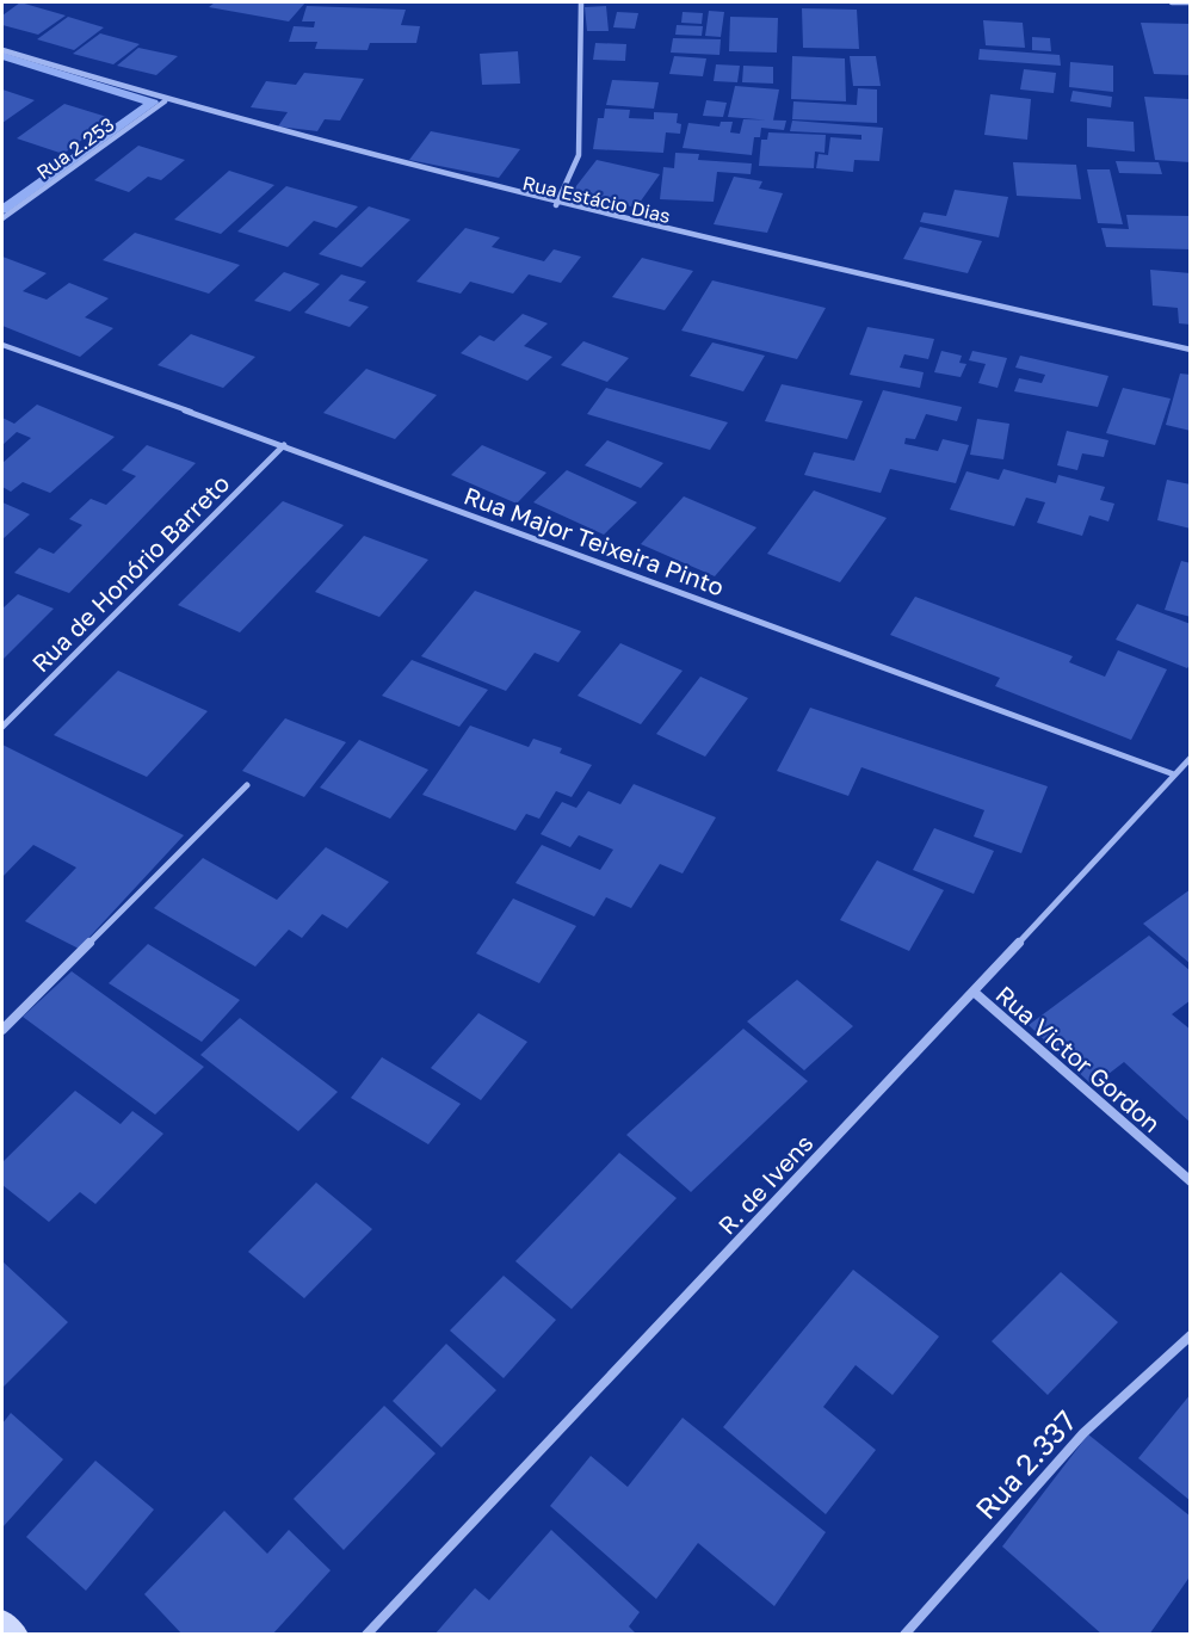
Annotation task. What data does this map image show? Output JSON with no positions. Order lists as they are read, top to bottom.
{
  "streets": {
    "street": [
      "Rua 2.253",
      "Rua Estácio Dias",
      "Rua Major Teixeira Pinto",
      "Rua de Honório Barreto",
      "Rua Victor Gordon",
      "R. de Ivens",
      "Rua 2.337"
    ]
  },
  "crossings": [
    ["Rua 2.253", "Rua Estácio Dias"],
    ["Rua Major Teixeira Pinto", "Rua de Honório Barreto"],
    ["Rua Major Teixeira Pinto", "R. de Ivens"],
    ["Rua Victor Gordon", "R. de Ivens"]
  ]
}
